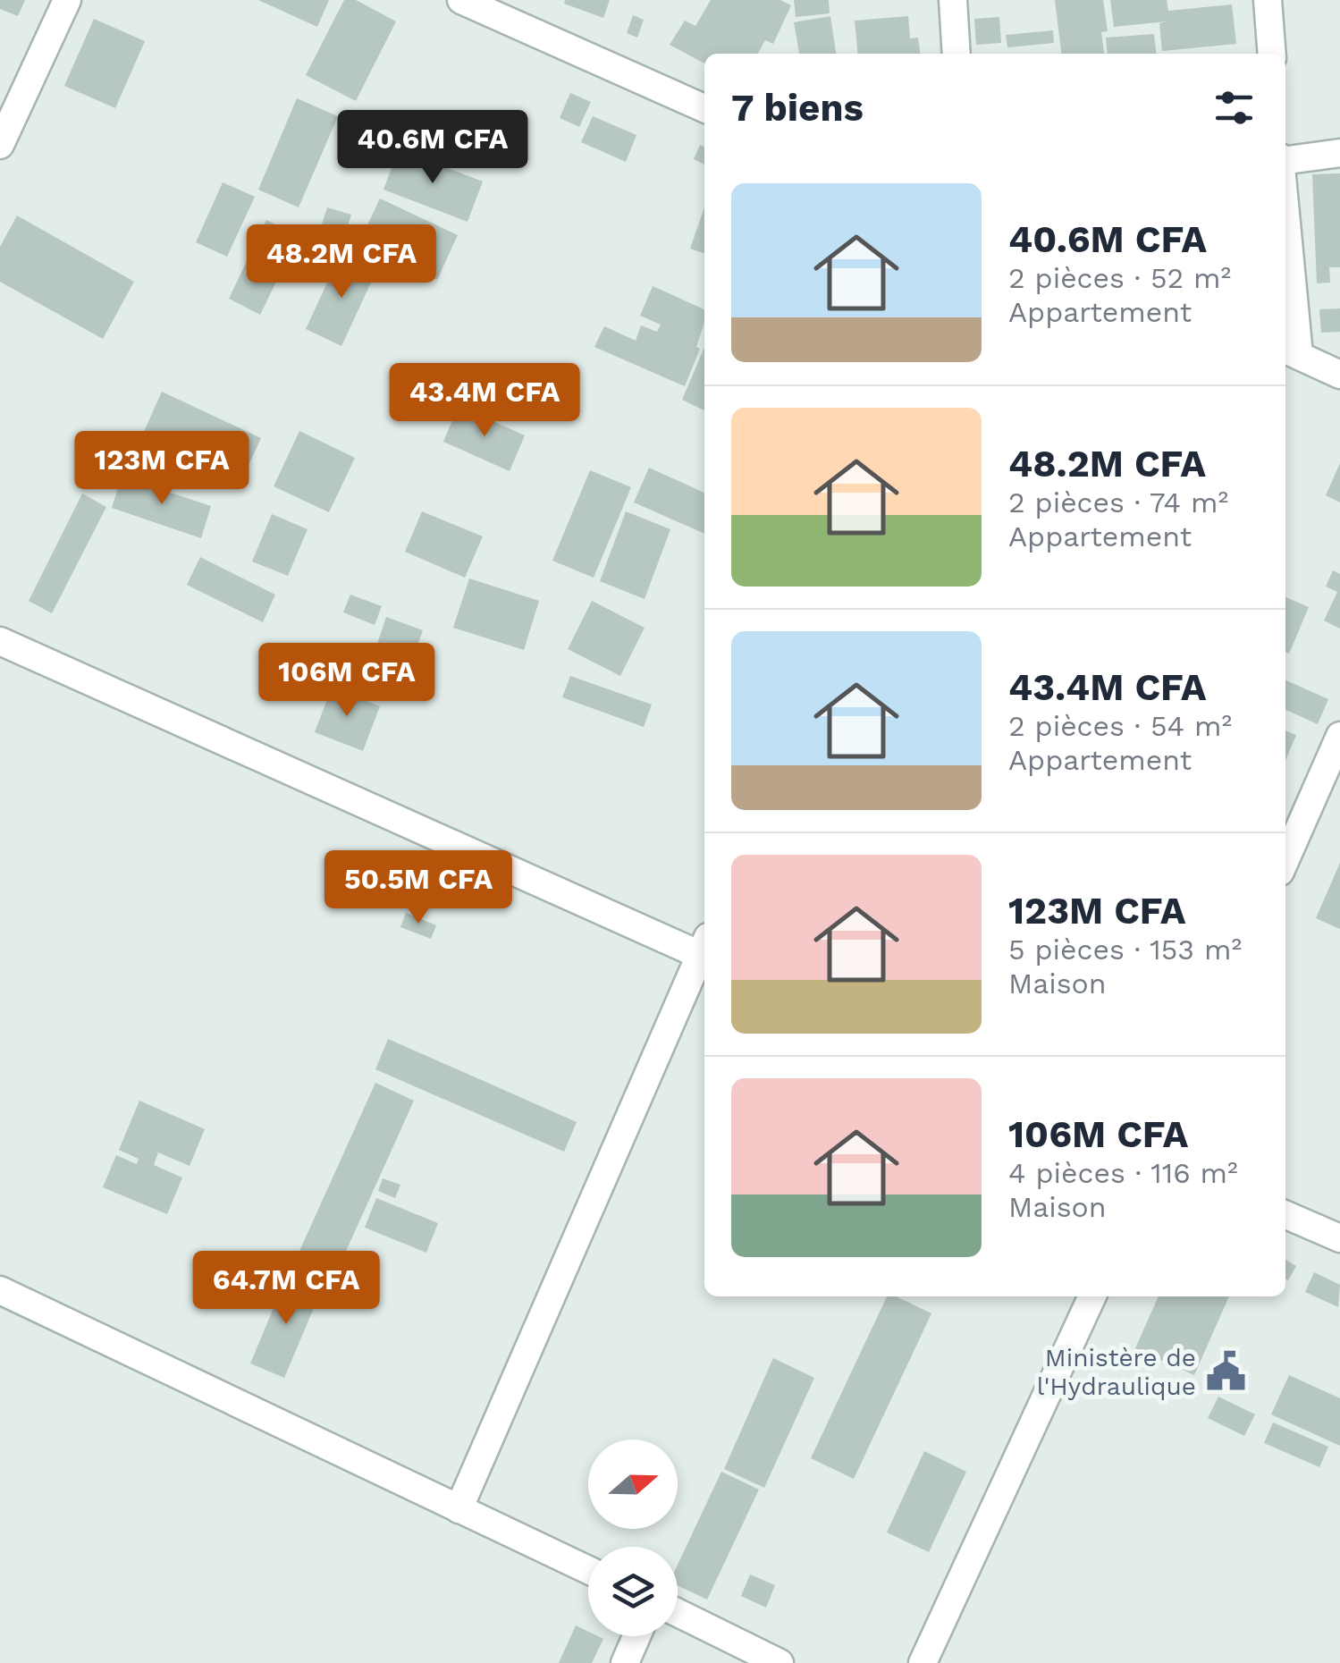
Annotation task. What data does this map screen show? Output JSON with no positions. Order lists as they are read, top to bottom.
{
  "places": {
    "public building": ["Ministère de l'Hydraulique"]
  },
  "north": "right",
  "page": {
    "heading": "7 biens",
    "price": [
      "40.6M CFA",
      "48.2M CFA",
      "43.4M CFA",
      "123M CFA",
      "106M CFA",
      "50.5M CFA",
      "64.7M CFA"
    ],
    "list": [
      {
        "name": "40.6M CFA",
        "note": "2 pièces · 52 m² · Appartement"
      },
      {
        "name": "48.2M CFA",
        "note": "2 pièces · 74 m² · Appartement"
      },
      {
        "name": "43.4M CFA",
        "note": "2 pièces · 54 m² · Appartement"
      },
      {
        "name": "123M CFA",
        "note": "5 pièces · 153 m² · Maison"
      },
      {
        "name": "106M CFA",
        "note": "4 pièces · 116 m² · Maison"
      }
    ]
  }
}
